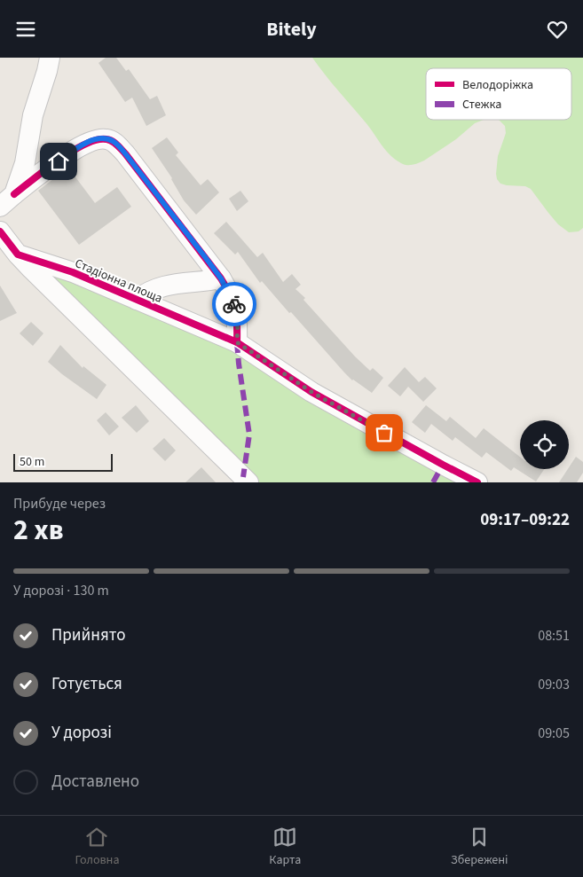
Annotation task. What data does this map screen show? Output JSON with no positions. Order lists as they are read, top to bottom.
{
  "streets": {
    "street": ["Стадіонна площа"]
  },
  "legend": ["Велодоріжка", "Стежка"],
  "scale_bar": "50 m",
  "page": {
    "header": "Bitely",
    "scale": "50 m",
    "heading": ["2 хв", "Прибуде через", "09:17–09:22"],
    "bar": "У дорозі · 130 m",
    "list": [
      ["Прийнято", "08:51"],
      ["Готується", "09:03"],
      ["У дорозі", "09:05"],
      "Доставлено"
    ],
    "tabs": ["Головна", "Карта", "Збережені"]
  }
}
